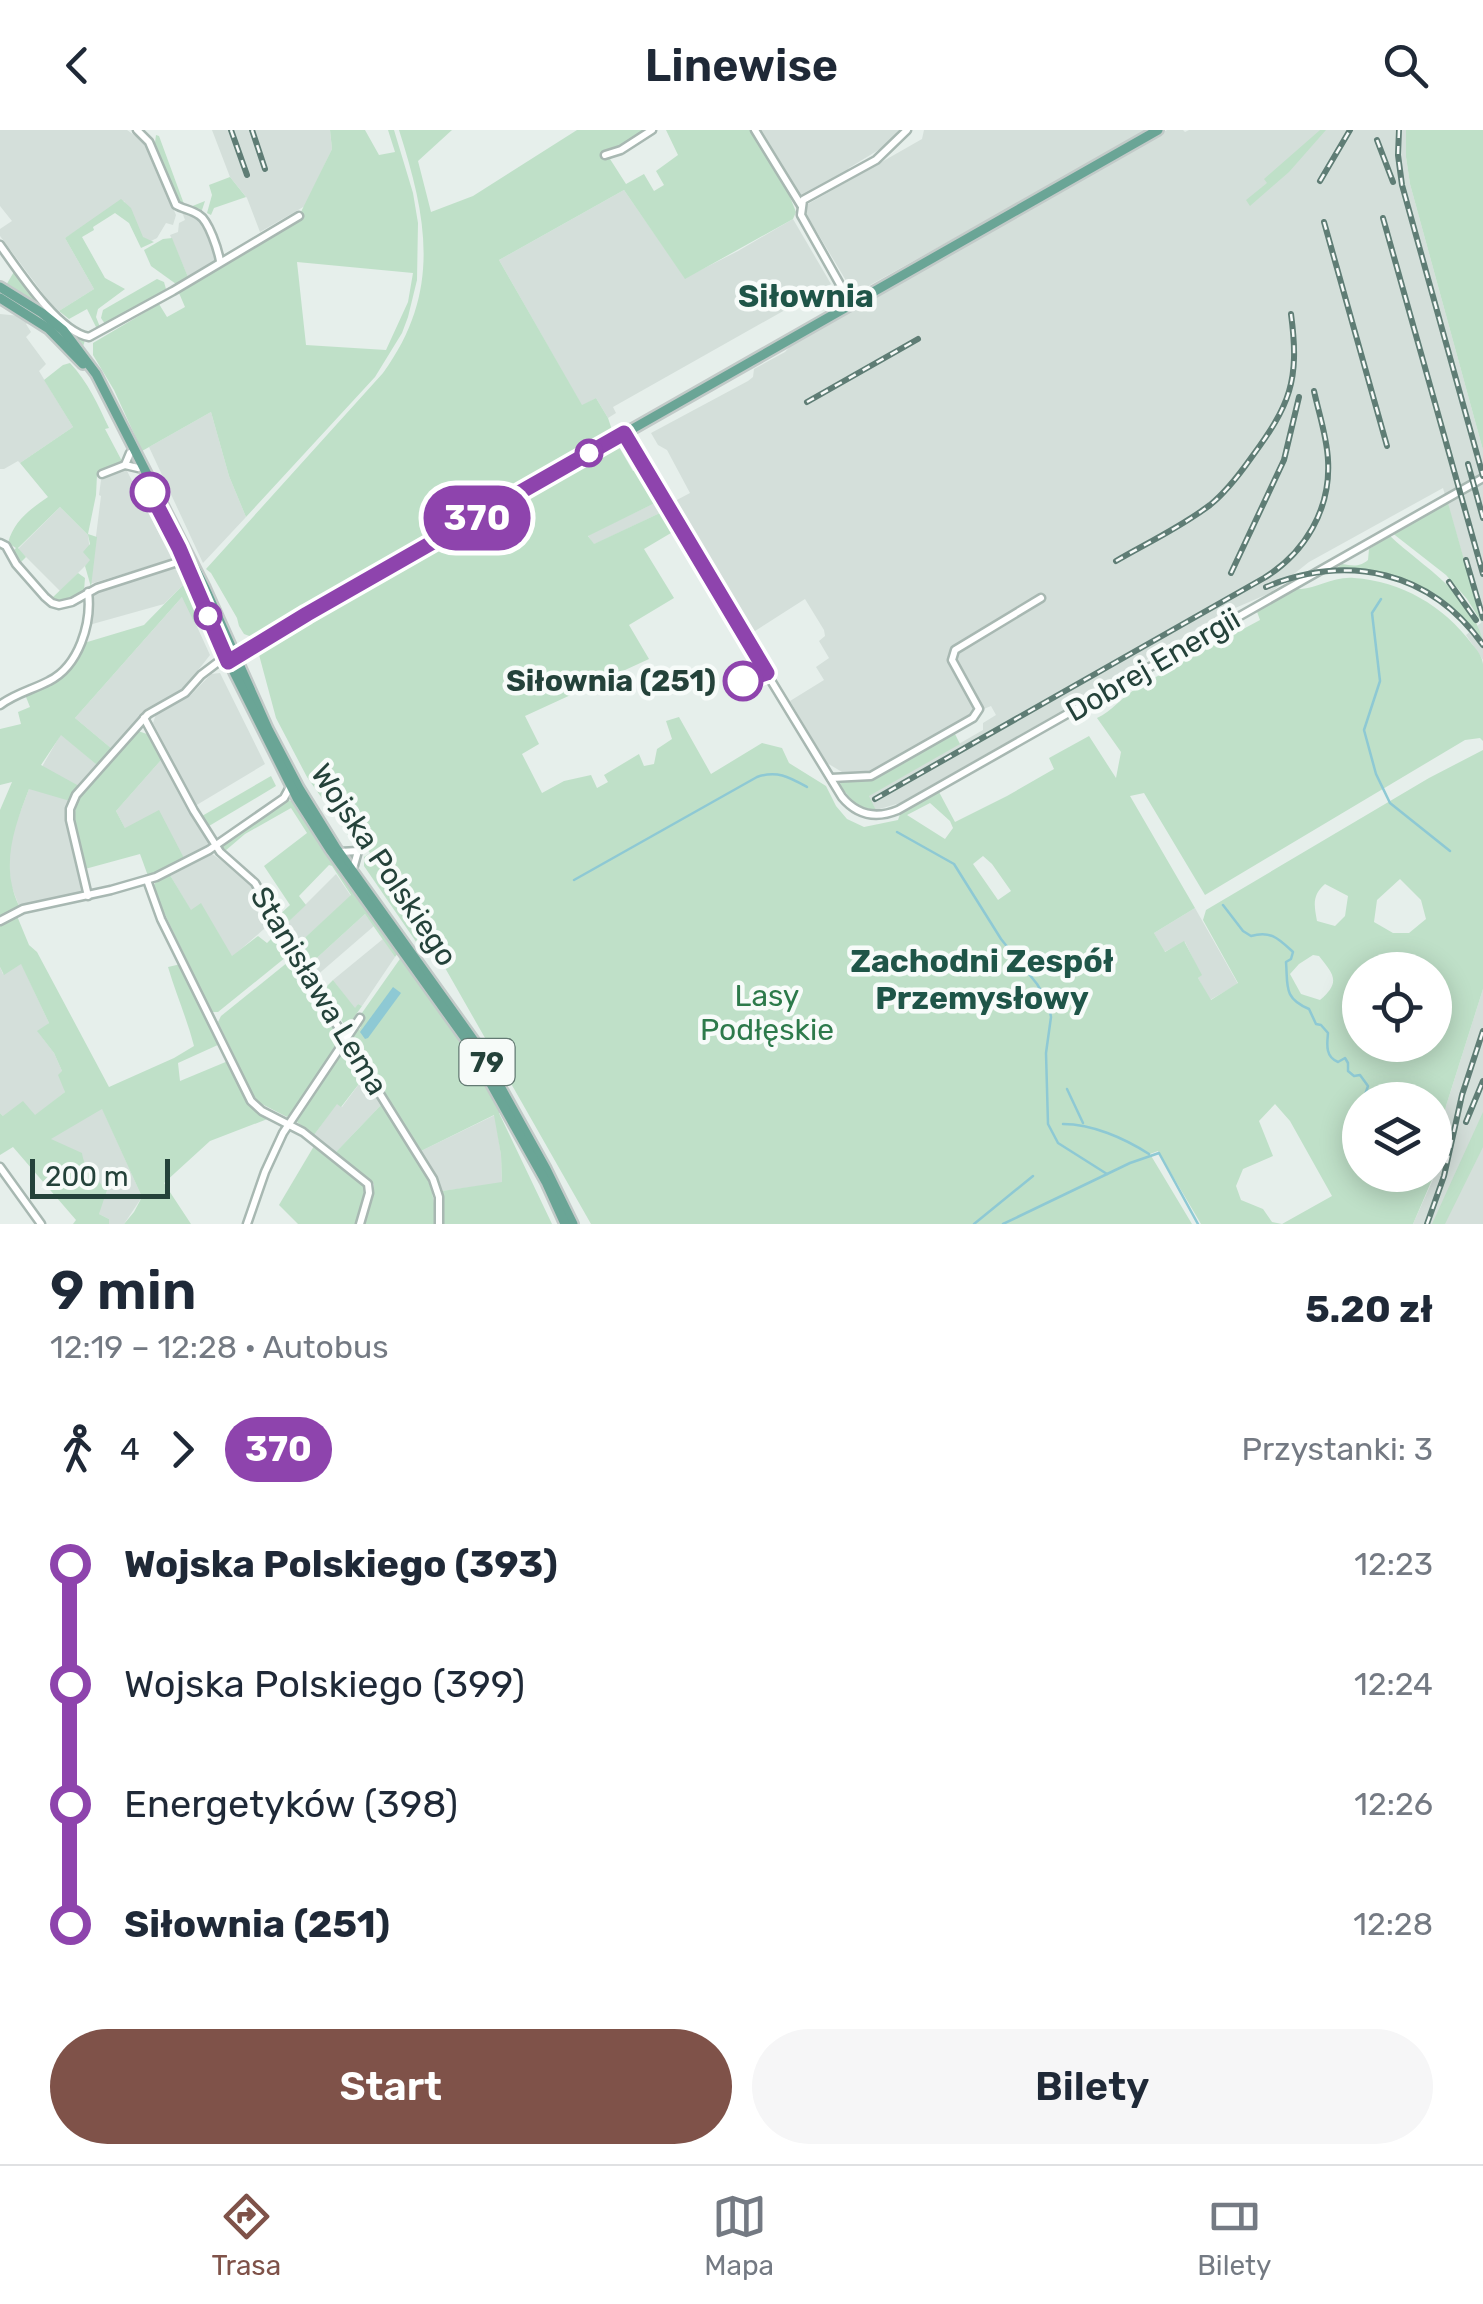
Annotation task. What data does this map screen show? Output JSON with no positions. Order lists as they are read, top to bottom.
{
  "streets": {
    "main road": ["Wojska Polskiego", "79"],
    "street": ["Dobrej Energii", "Stanisława Lema"]
  },
  "districts": ["Siłownia", "Zachodni Zespół Przemysłowy"],
  "parks": ["Lasy Podłęskie"],
  "places": ["Siłownia (251)"],
  "lines": ["bus line 370"],
  "scale_bar": "200 m",
  "page": {
    "header": "Linewise",
    "on_map": "370",
    "scale": "200 m",
    "heading": ["9 min", "12:19 – 12:28 · Autobus", "5.20 zł"],
    "legs": ["4", "370", "Przystanki: 3"],
    "list": [
      {
        "name": "Wojska Polskiego (393)",
        "value": "12:23"
      },
      {
        "name": "Wojska Polskiego (399)",
        "value": "12:24"
      },
      {
        "name": "Energetyków (398)",
        "value": "12:26"
      },
      {
        "name": "Siłownia (251)",
        "value": "12:28"
      }
    ],
    "buttons": ["Start", "Bilety"],
    "tabs": ["Trasa", "Mapa", "Bilety"]
  }
}
